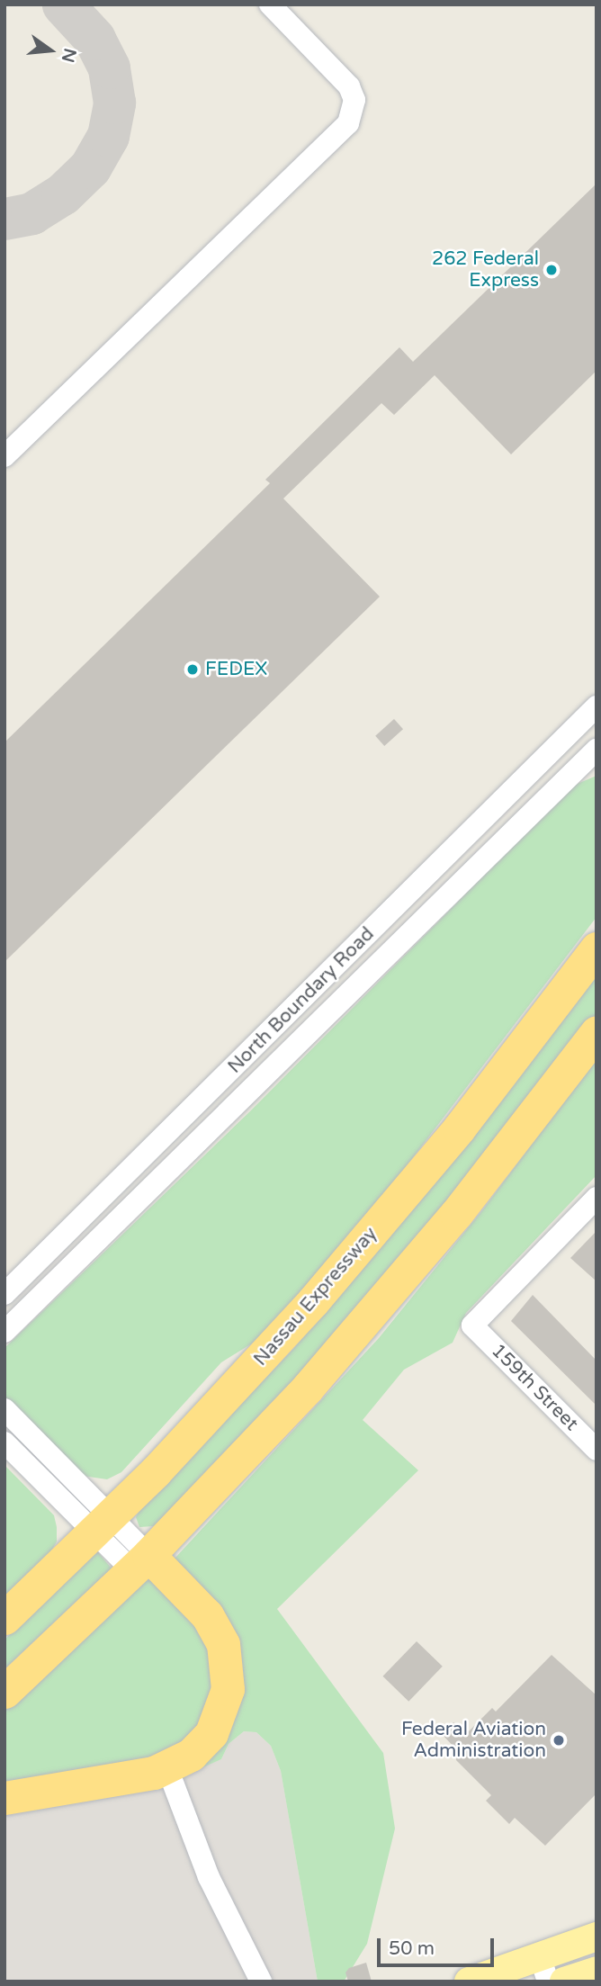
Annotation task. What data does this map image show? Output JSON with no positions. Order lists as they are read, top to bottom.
{
  "streets": {
    "highway": ["Nassau Expressway"],
    "street": ["North Boundary Road", "159th Street"]
  },
  "places": ["262 Federal Express", "FEDEX", "Federal Aviation Administration"],
  "scale_bar": "50 m",
  "north": "right"
}
